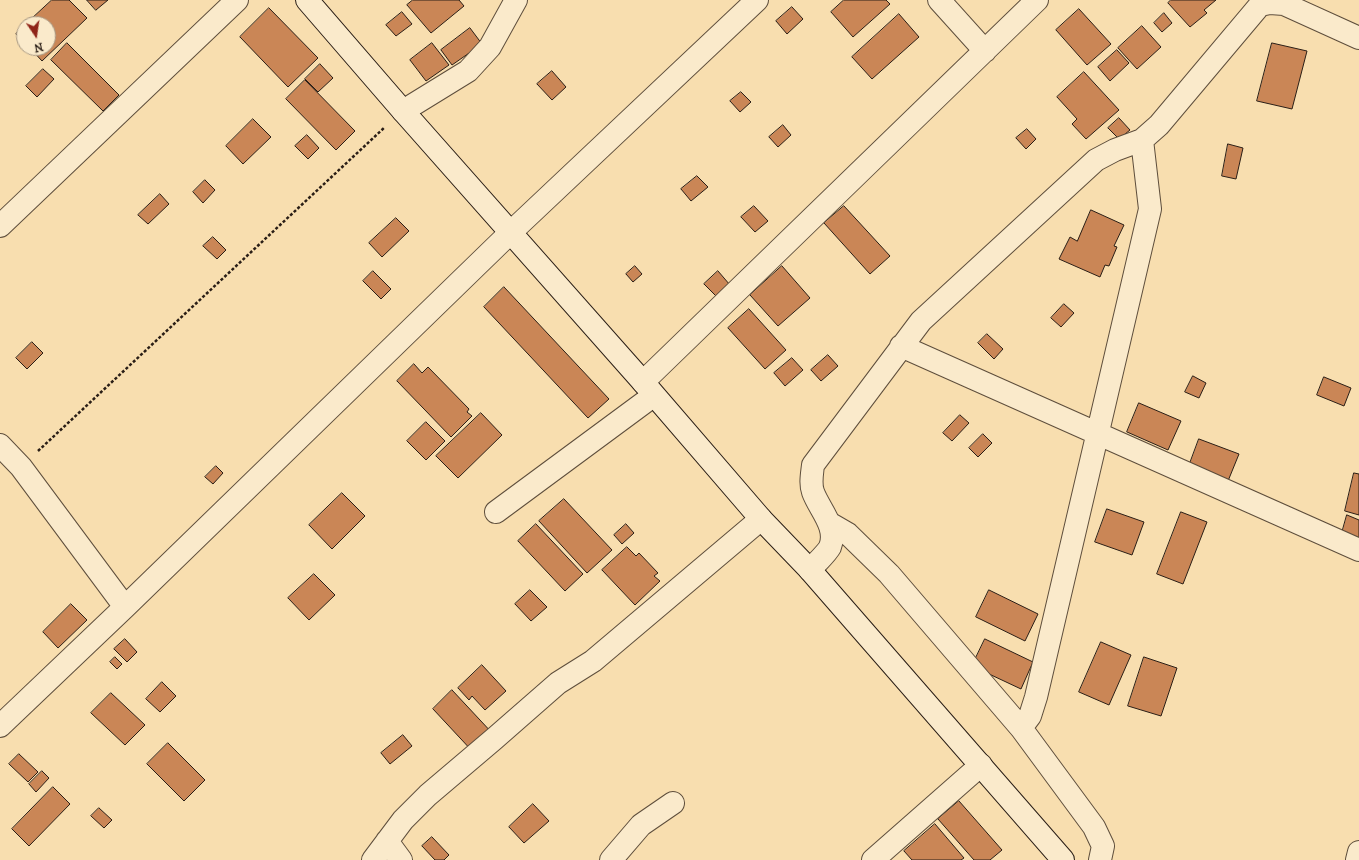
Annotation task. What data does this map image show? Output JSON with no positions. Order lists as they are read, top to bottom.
{
  "north": "bottom"
}
